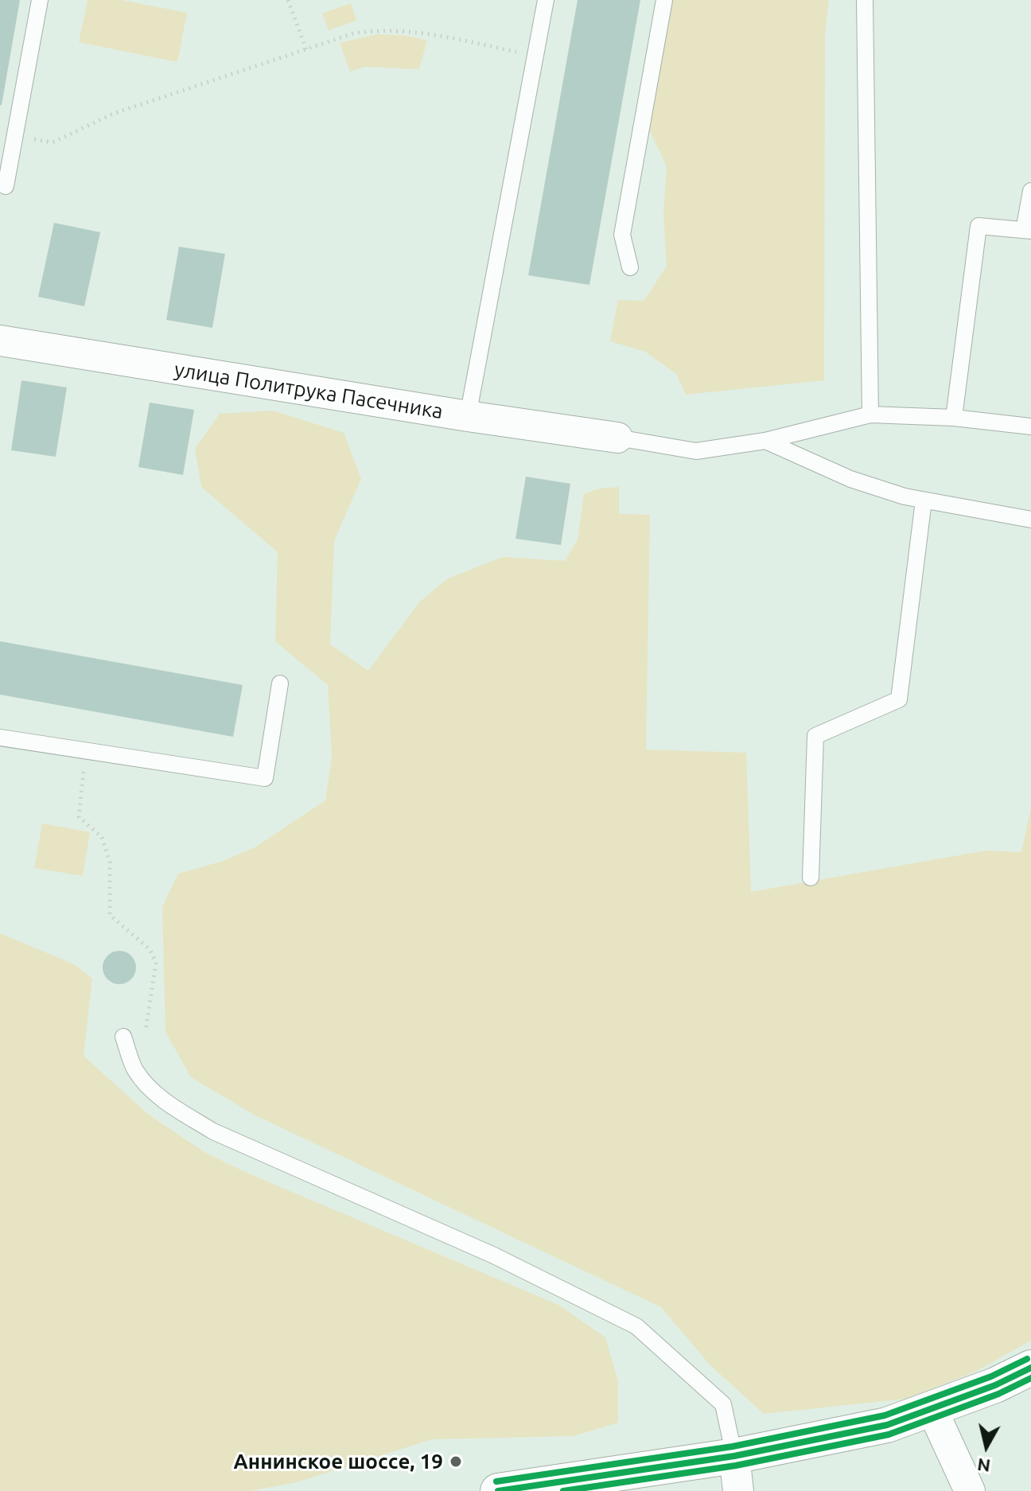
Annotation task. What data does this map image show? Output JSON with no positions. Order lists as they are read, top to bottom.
{
  "streets": {
    "street": ["улица Политрука Пасечника"]
  },
  "places": ["Аннинское шоссе, 19"],
  "north": "bottom"
}
